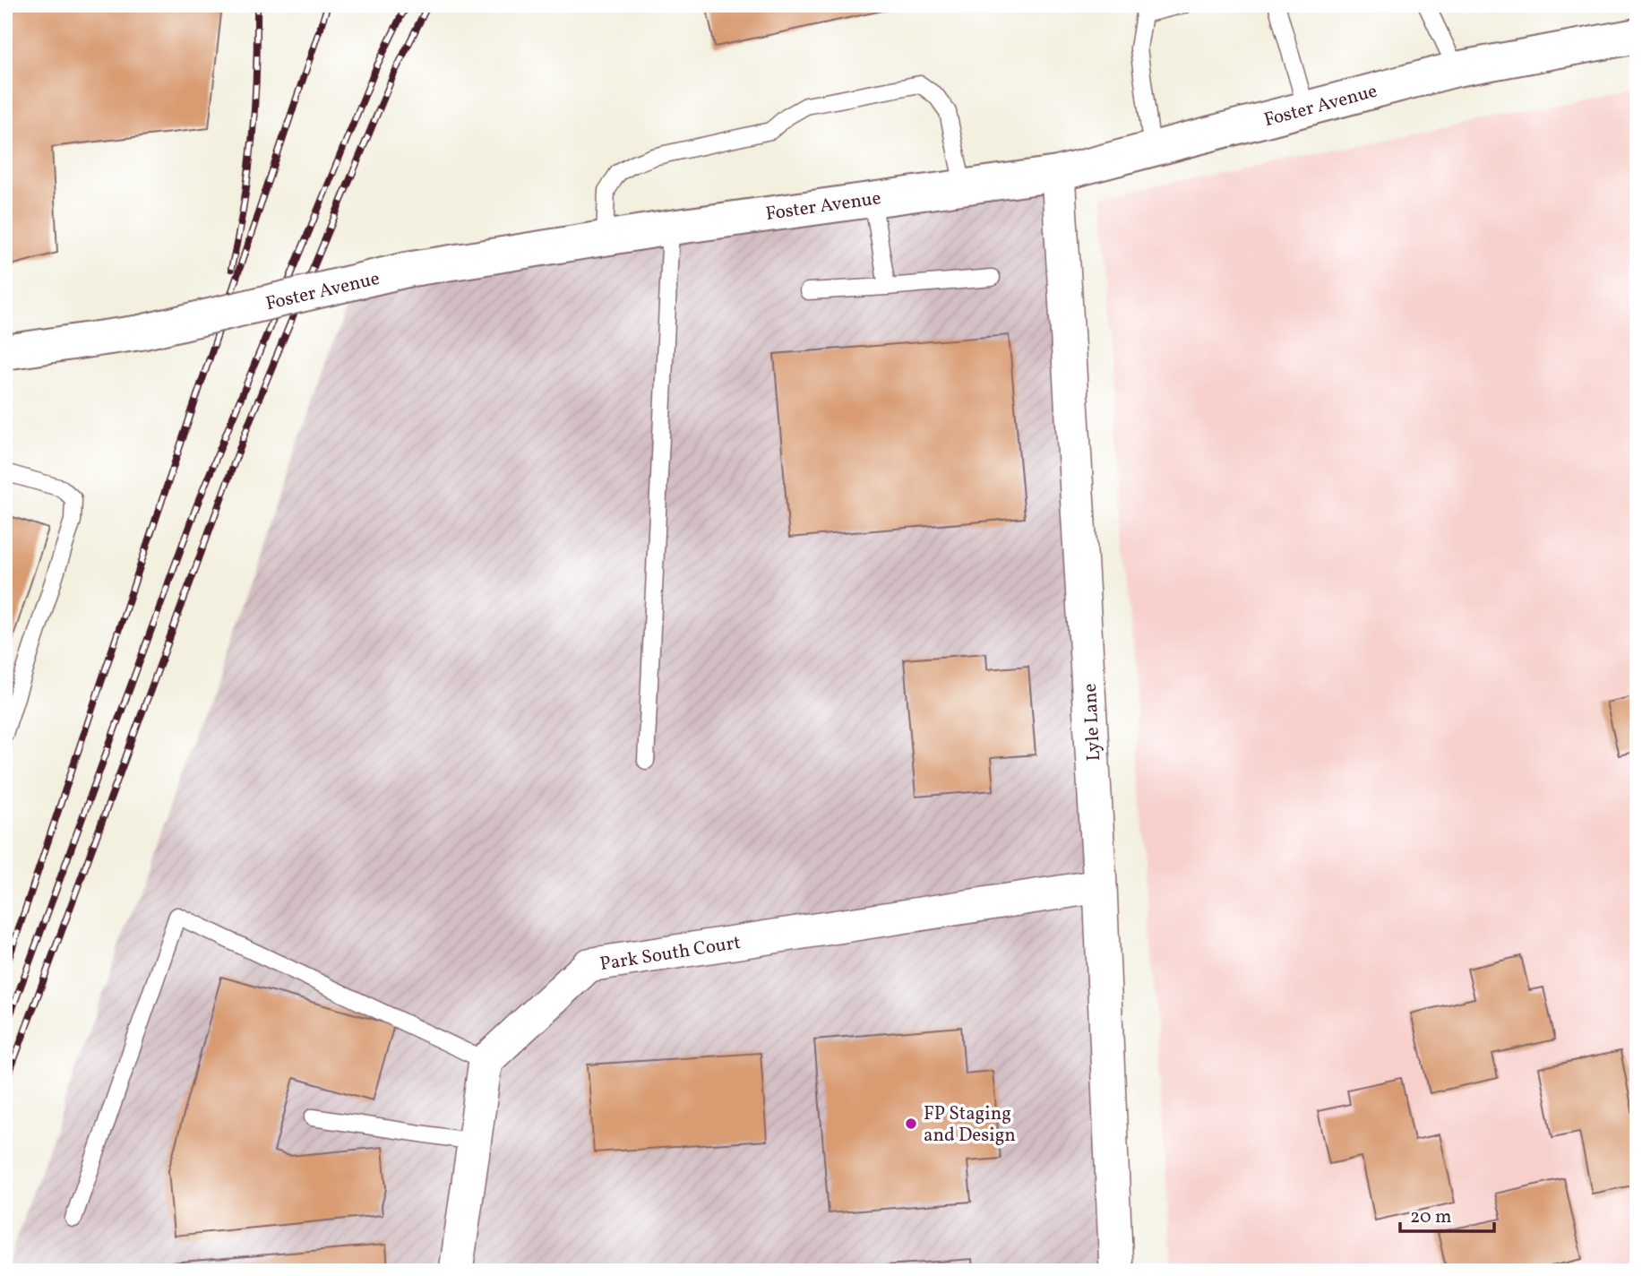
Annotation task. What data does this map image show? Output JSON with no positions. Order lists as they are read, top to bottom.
{
  "streets": {
    "main road": ["Foster Avenue"],
    "street": ["Lyle Lane", "Park South Court"]
  },
  "crossings": [
    ["Foster Avenue", "Lyle Lane"],
    ["Lyle Lane", "Park South Court"]
  ],
  "places": ["FP Staging and Design"],
  "scale_bar": "20 m"
}
